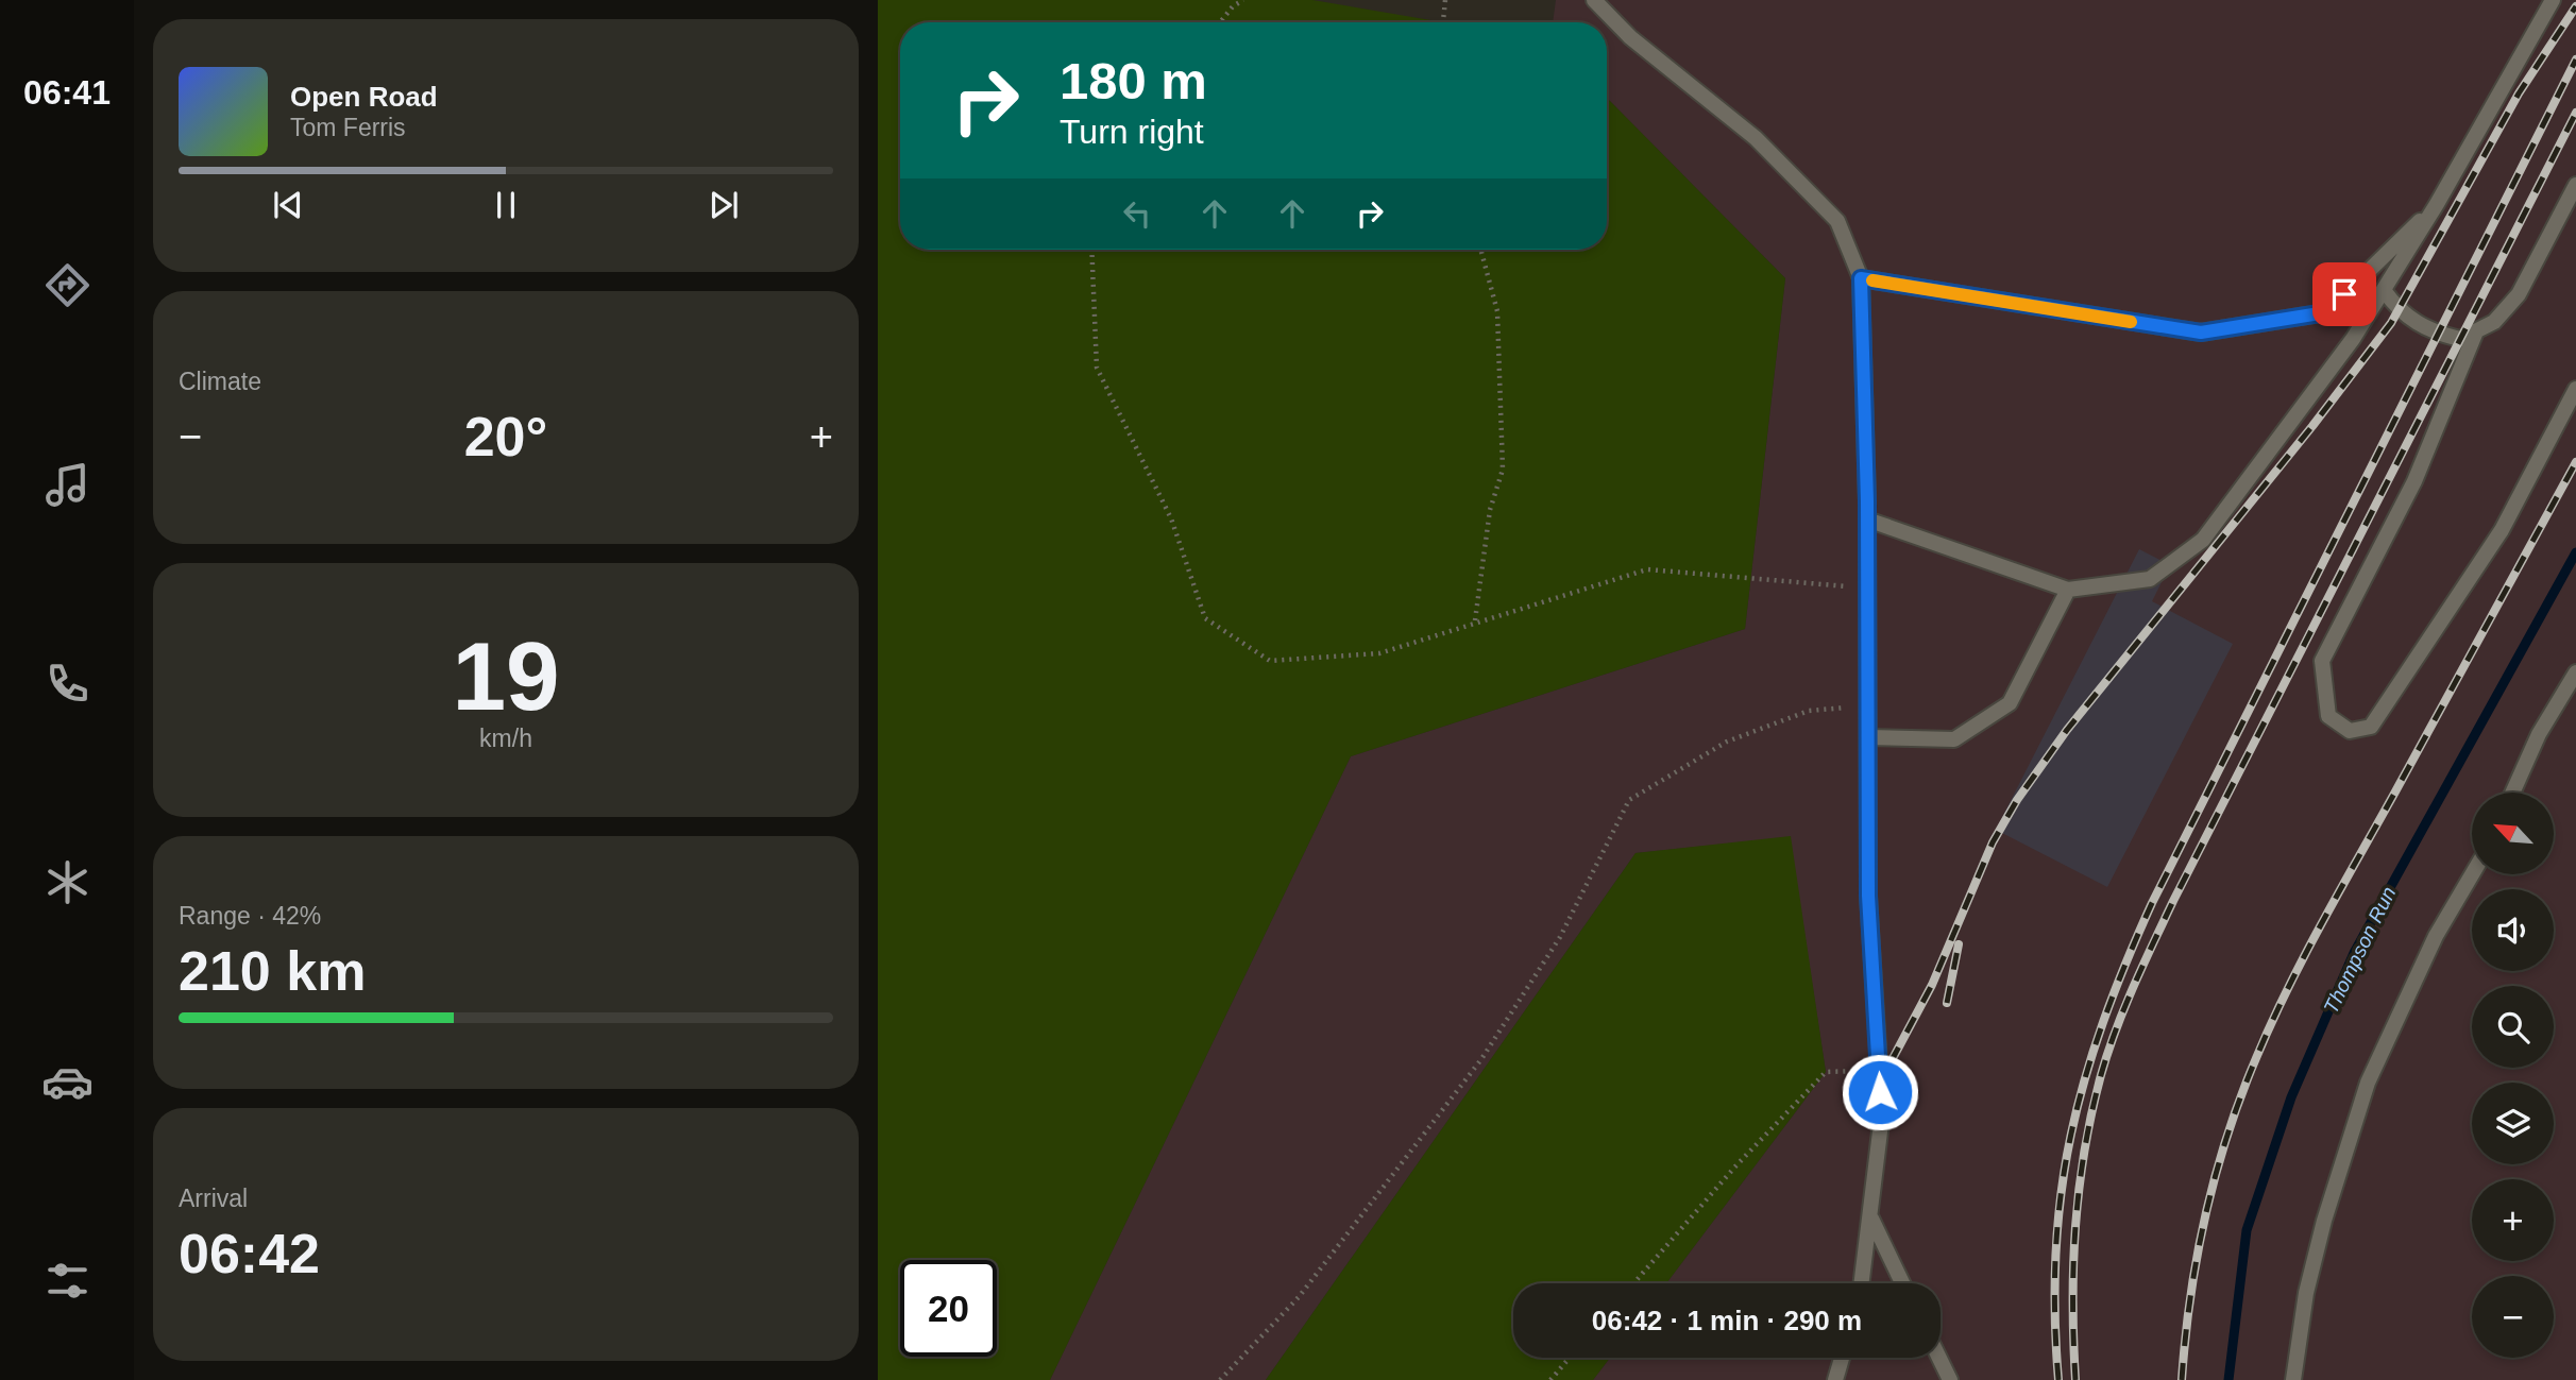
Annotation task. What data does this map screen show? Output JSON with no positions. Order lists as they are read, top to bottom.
{
  "water": ["Thompson Run"],
  "north": "top left",
  "page": {
    "tabs": "06:41",
    "turn": ["180 m", "Turn right"],
    "song": ["Open Road", "Tom Ferris"],
    "tile": [
      "Climate",
      ["19", "km/h"],
      ["Range · 42%", "210 km"],
      ["Arrival", "06:42"]
    ],
    "heat": ["−", "20°", "+"],
    "map_buttons": ["+", "−"],
    "limit": "20",
    "trip": "06:42 · 1 min · 290 m"
  }
}
